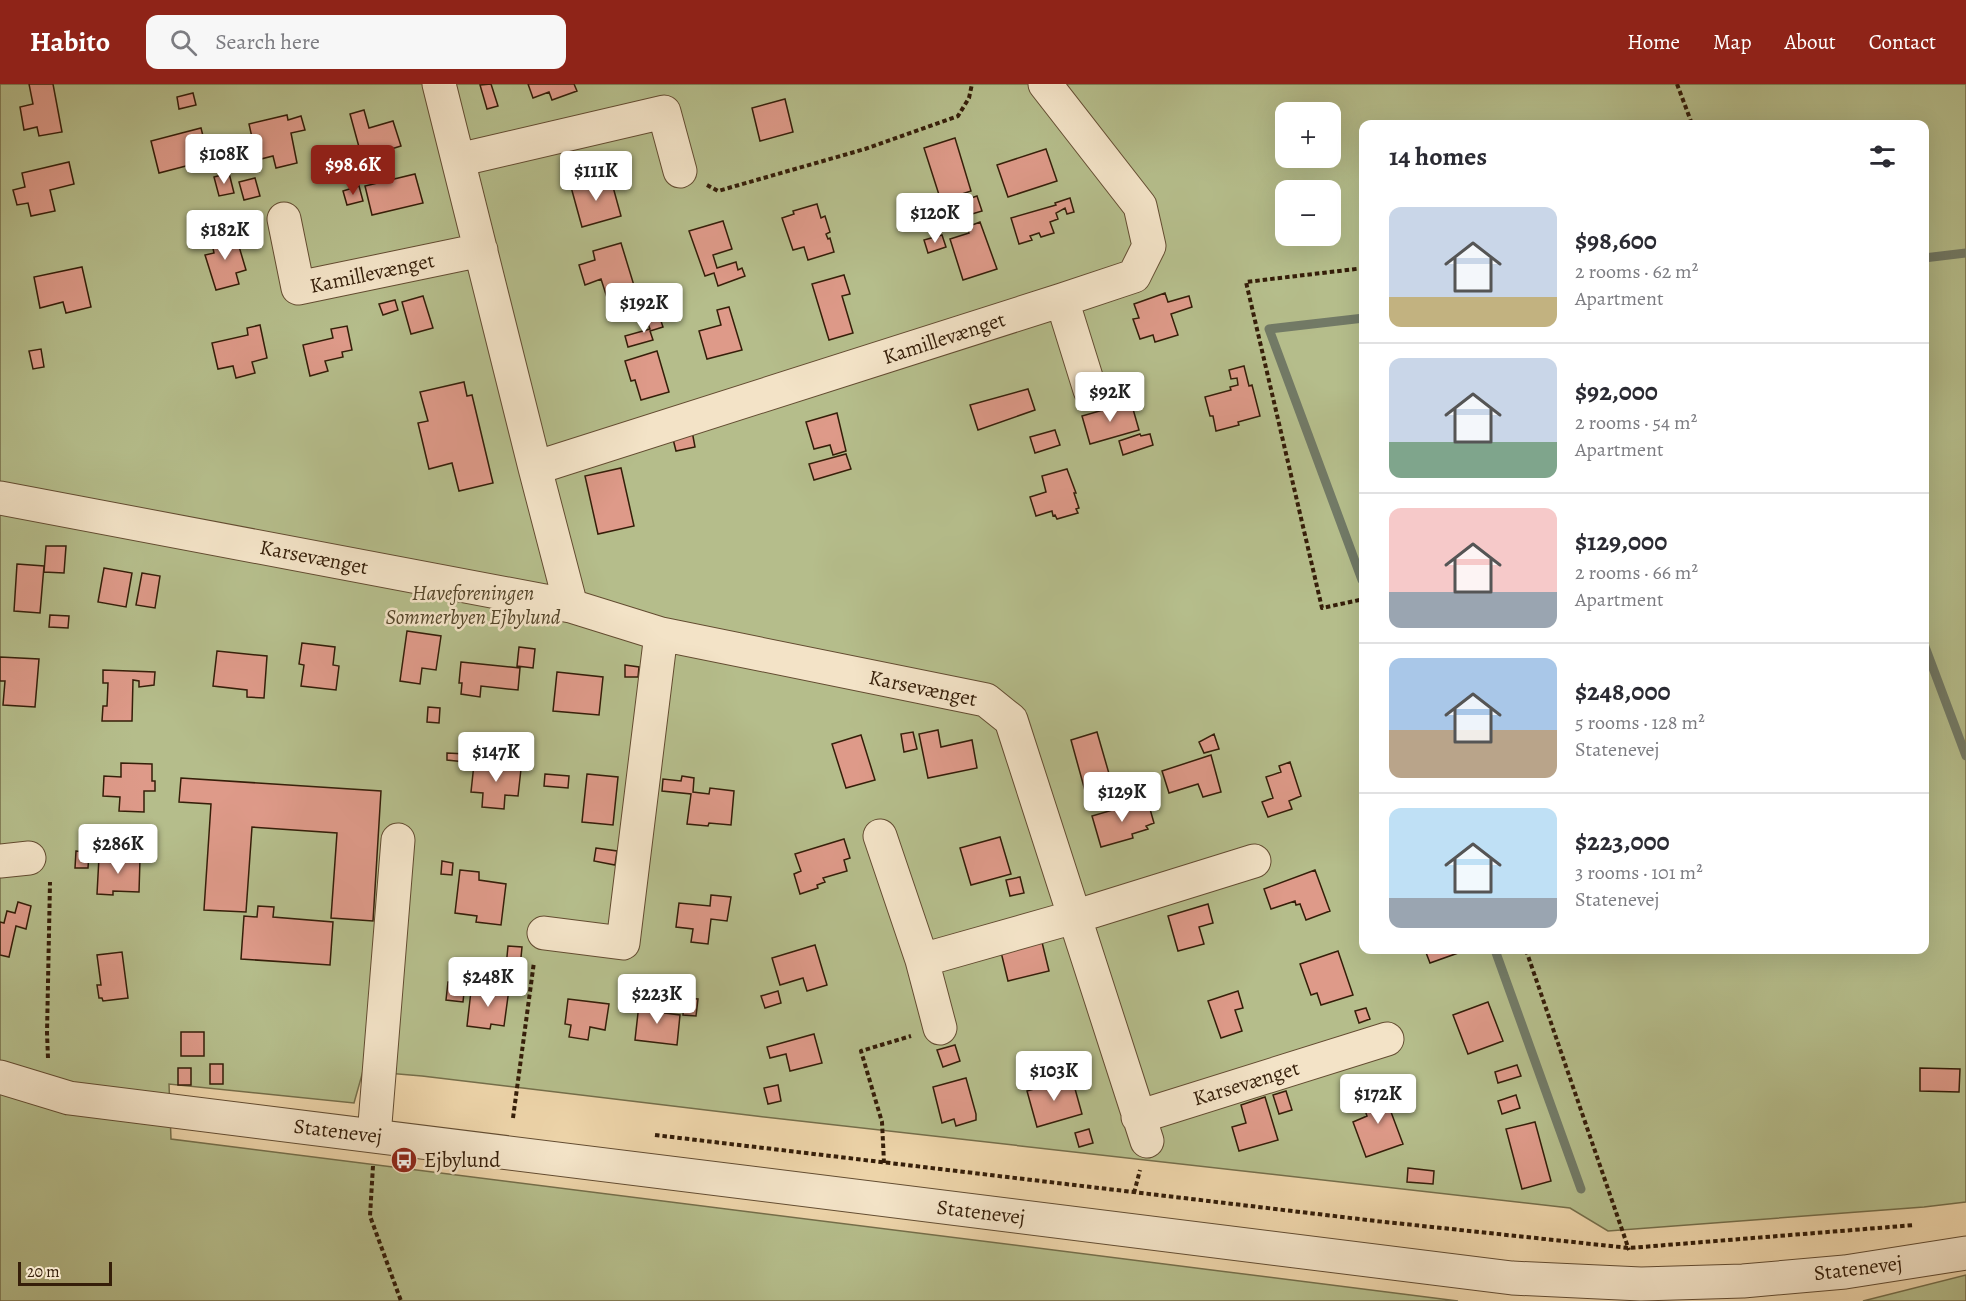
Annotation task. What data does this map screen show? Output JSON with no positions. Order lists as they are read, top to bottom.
{
  "streets": {
    "street": ["Kamillevænget", "Karsevænget", "Statenevej"]
  },
  "parks": ["Haveforeningen Sommerbyen Ejbylund"],
  "places": {
    "bus stop": ["Ejbylund"]
  },
  "scale_bar": "20 m",
  "page": {
    "header": "Habito",
    "search": "Search here",
    "nav": [
      "Home",
      "Map",
      "About",
      "Contact"
    ],
    "map_buttons": ["+", "−"],
    "heading": "14 homes",
    "price": [
      "$108K",
      "$98.6K",
      "$111K",
      "$120K",
      "$182K",
      "$192K",
      "$92K",
      "$147K",
      "$129K",
      "$286K",
      "$248K",
      "$223K",
      "$103K",
      "$172K"
    ],
    "list": [
      {
        "name": "$98,600",
        "note": "2 rooms · 62 m² · Apartment"
      },
      {
        "name": "$92,000",
        "note": "2 rooms · 54 m² · Apartment"
      },
      {
        "name": "$129,000",
        "note": "2 rooms · 66 m² · Apartment"
      },
      {
        "name": "$248,000",
        "note": "5 rooms · 128 m² · Statenevej"
      },
      {
        "name": "$223,000",
        "note": "3 rooms · 101 m² · Statenevej"
      }
    ],
    "scale": "20 m"
  }
}
